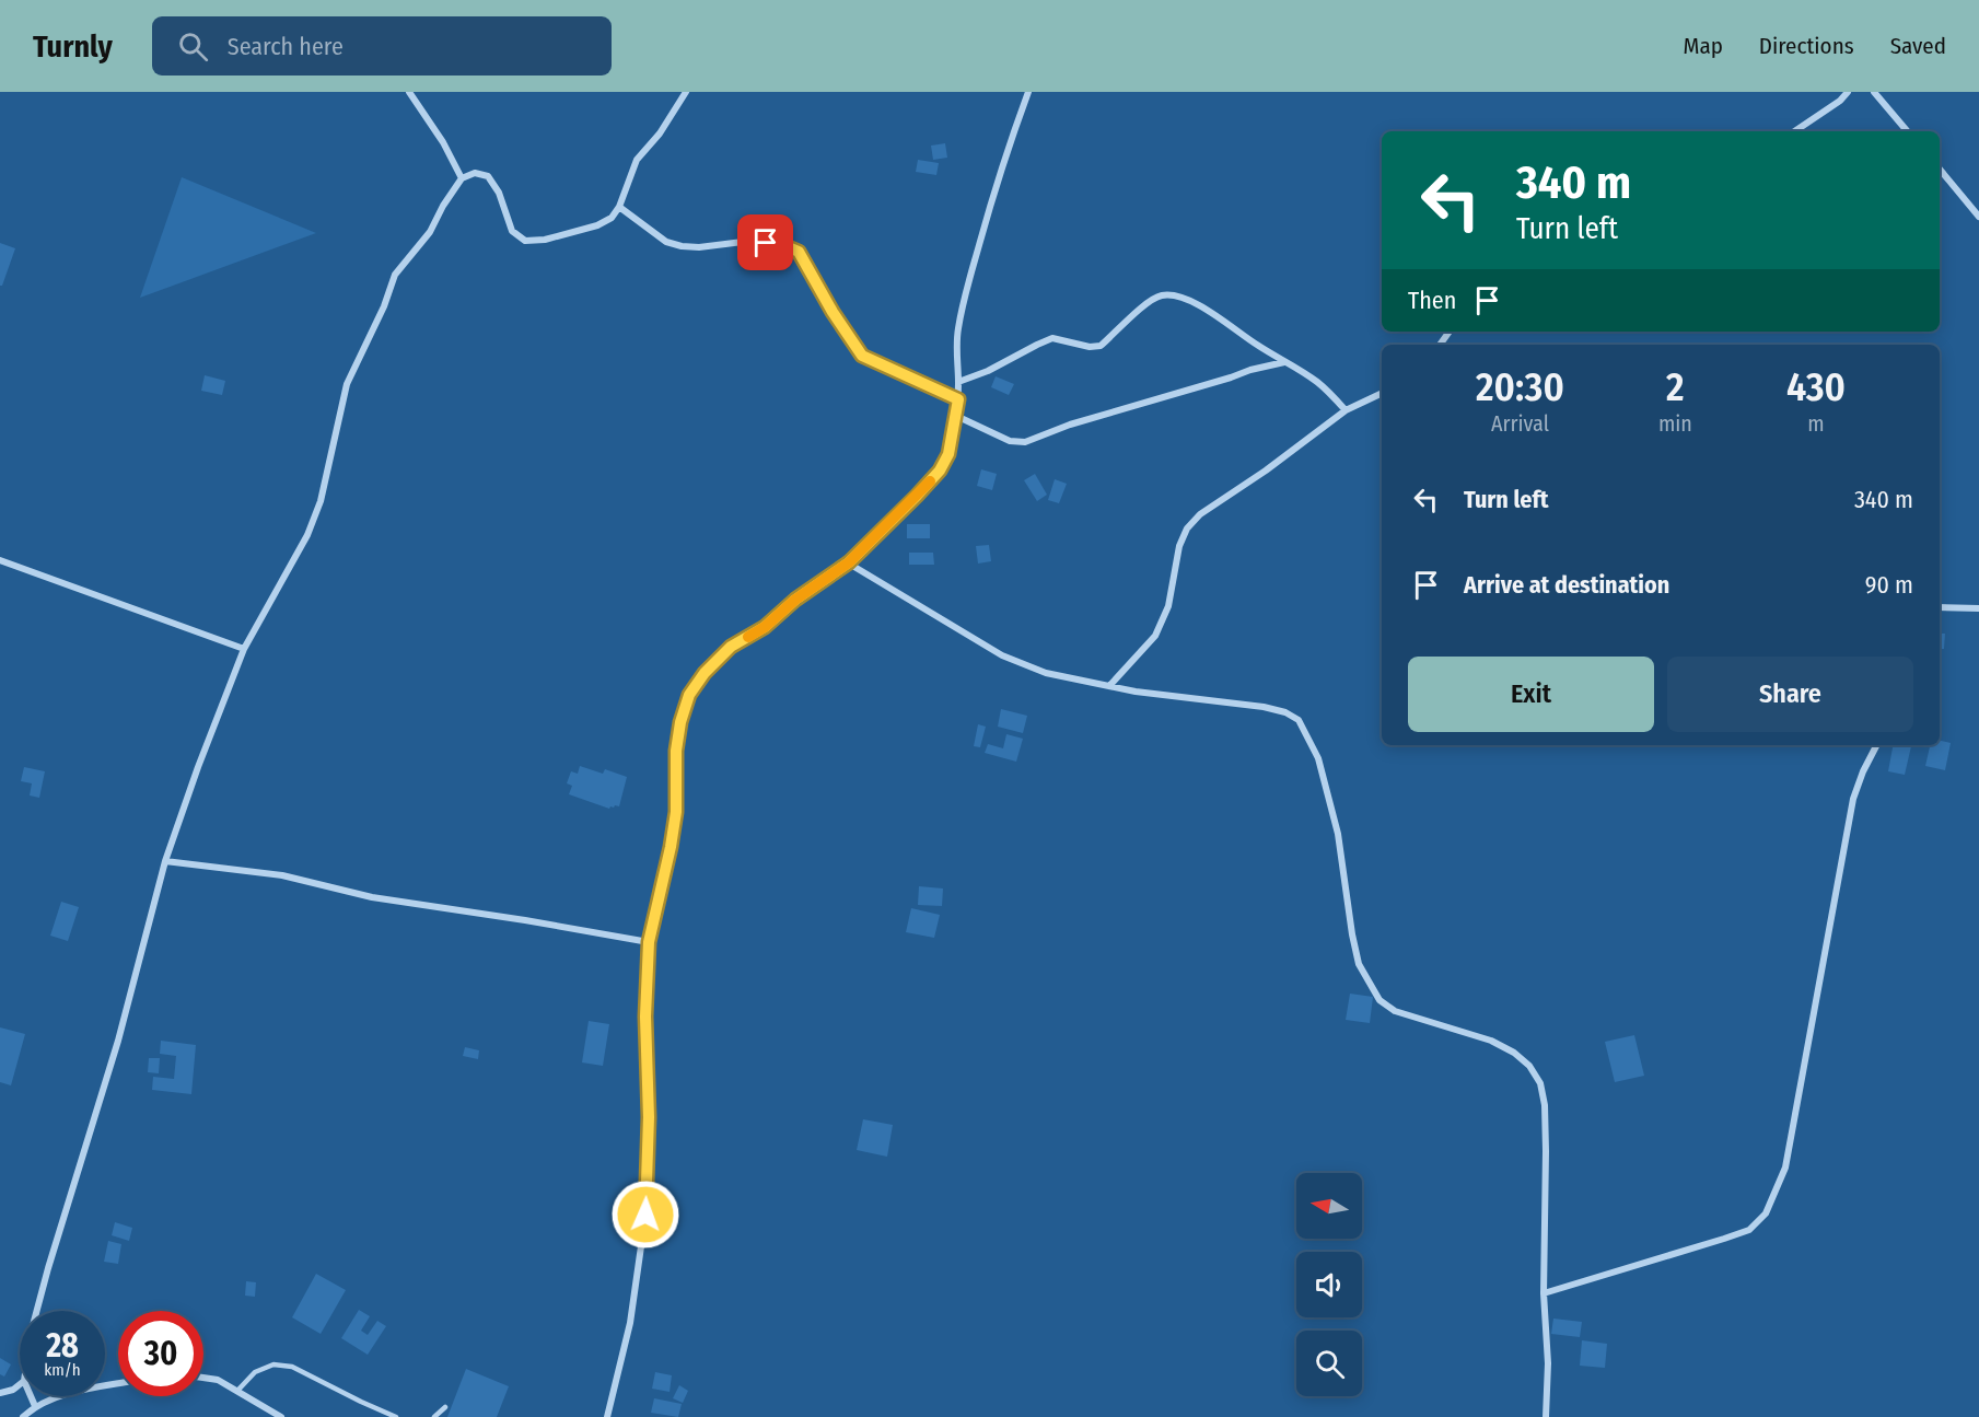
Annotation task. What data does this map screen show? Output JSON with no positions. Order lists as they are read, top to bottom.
{
  "north": "left",
  "page": {
    "header": "Turnly",
    "search": "Search here",
    "nav": ["Map", "Directions", "Saved"],
    "turn": ["340 m", "Turn left"],
    "then": "Then",
    "eta": [
      "20:30",
      "Arrival",
      "2",
      "min",
      "430",
      "m"
    ],
    "list": [
      {
        "name": "Turn left",
        "value": "340 m"
      },
      {
        "name": "Arrive at destination",
        "value": "90 m"
      }
    ],
    "buttons": ["Exit", "Share"],
    "speed": "28 km/h",
    "limit": "30"
  }
}
